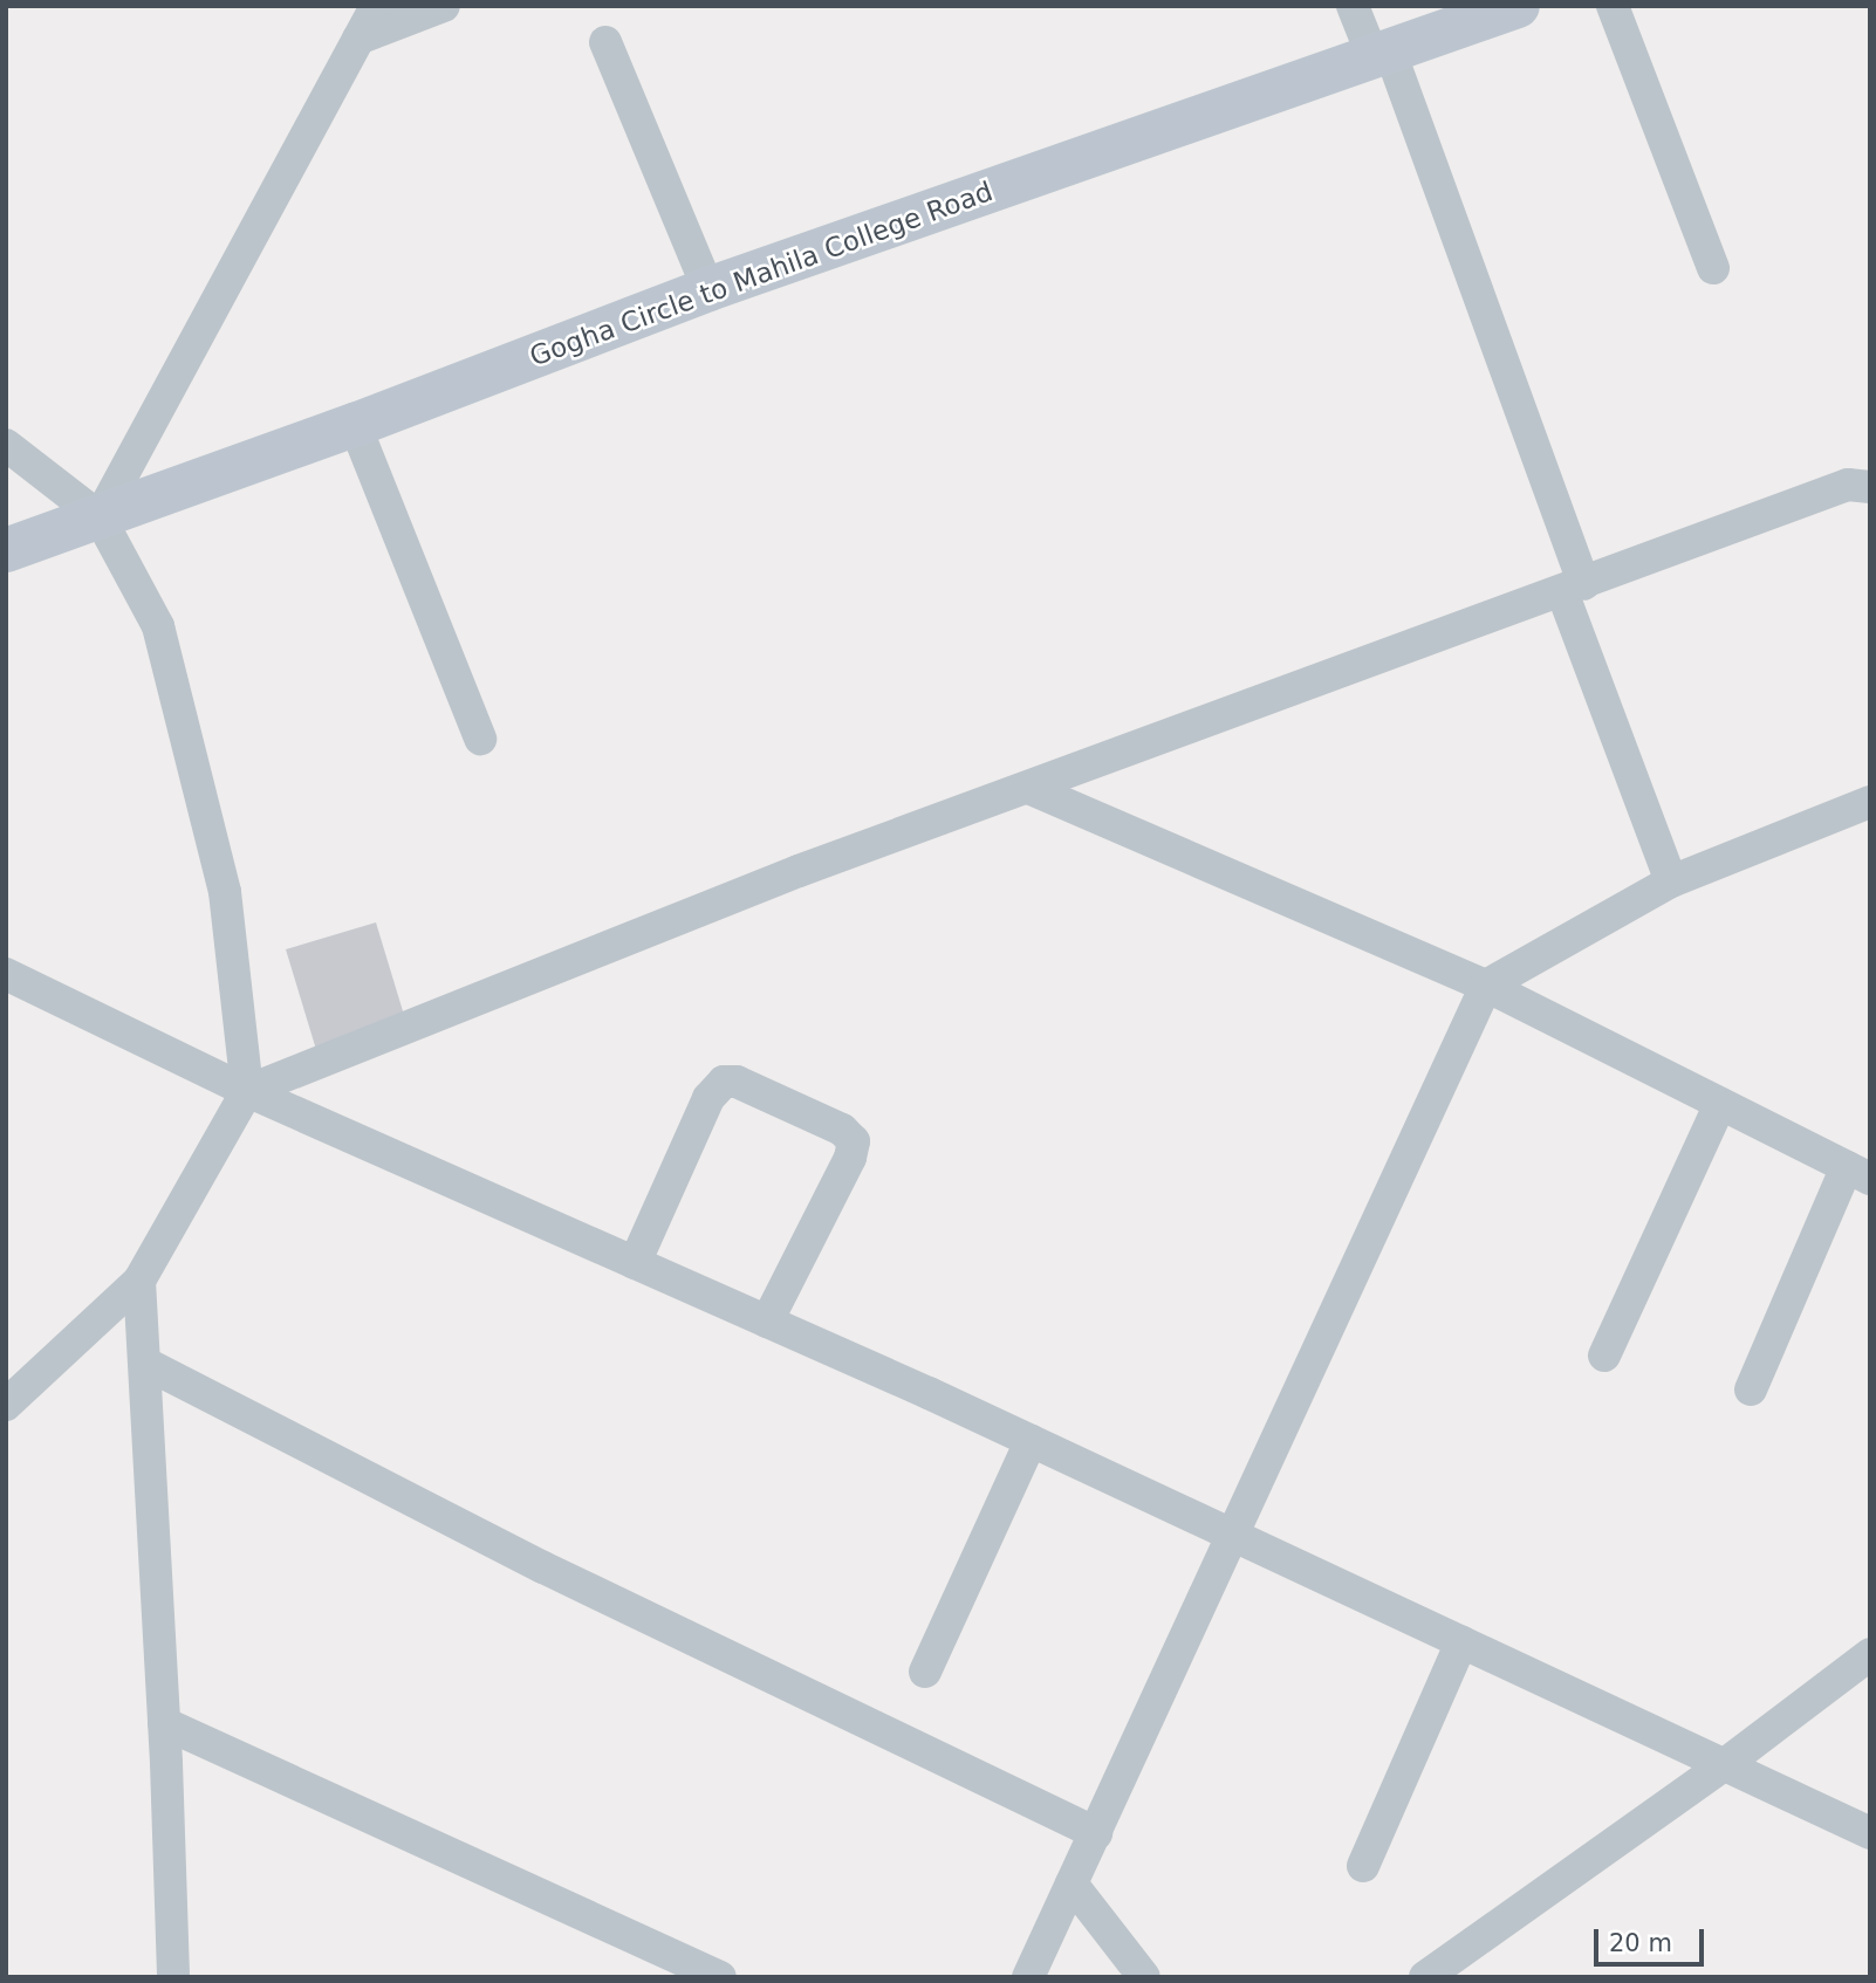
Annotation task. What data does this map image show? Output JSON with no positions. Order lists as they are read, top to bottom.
{
  "streets": {
    "main road": ["Gogha Circle to Mahila College Road"]
  },
  "scale_bar": "20 m"
}
